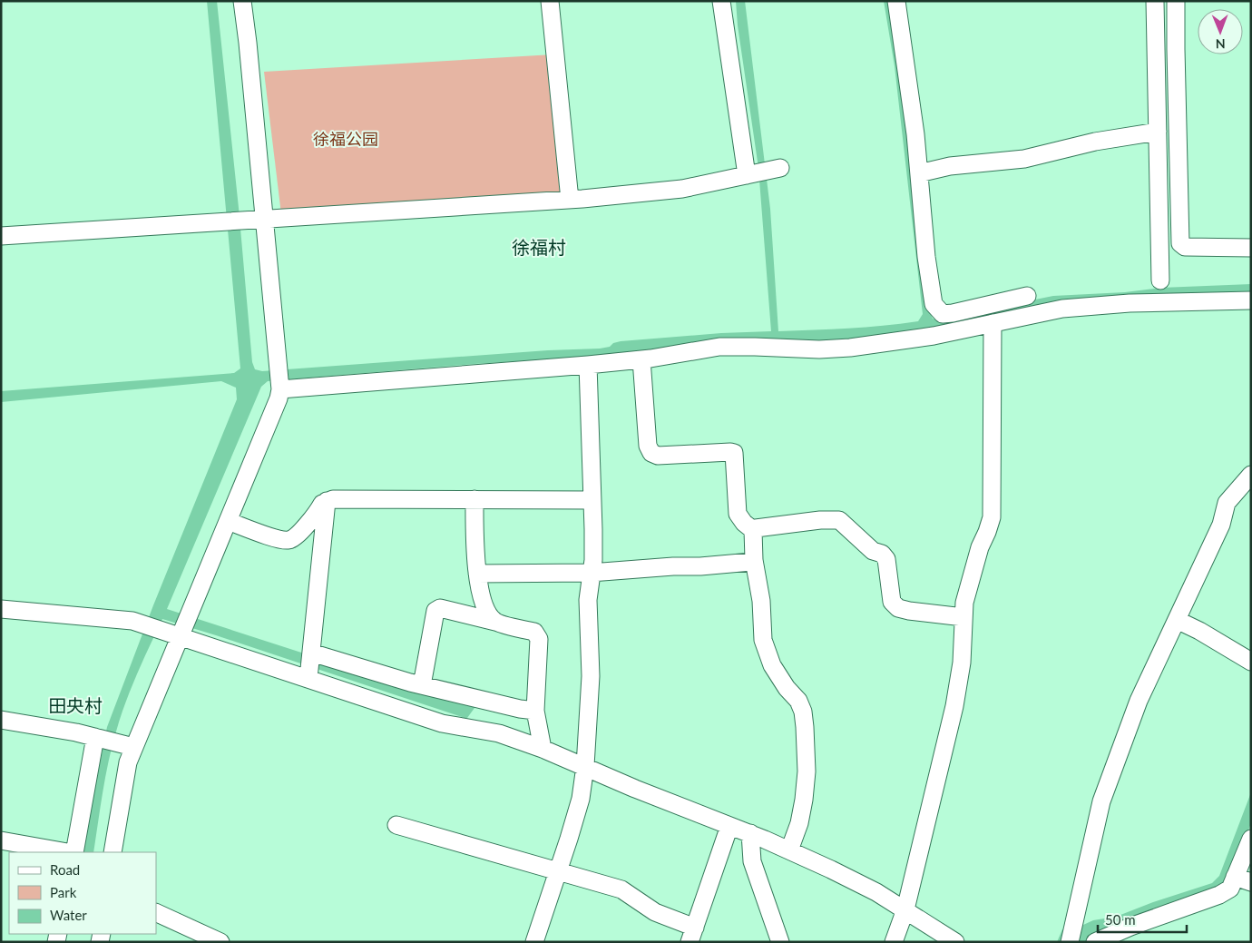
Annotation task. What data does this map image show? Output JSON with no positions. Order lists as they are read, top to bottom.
{
  "districts": ["徐福村", "田央村"],
  "parks": ["徐福公园"],
  "legend": ["Road", "Park", "Water"],
  "scale_bar": "50 m",
  "north": "bottom"
}
